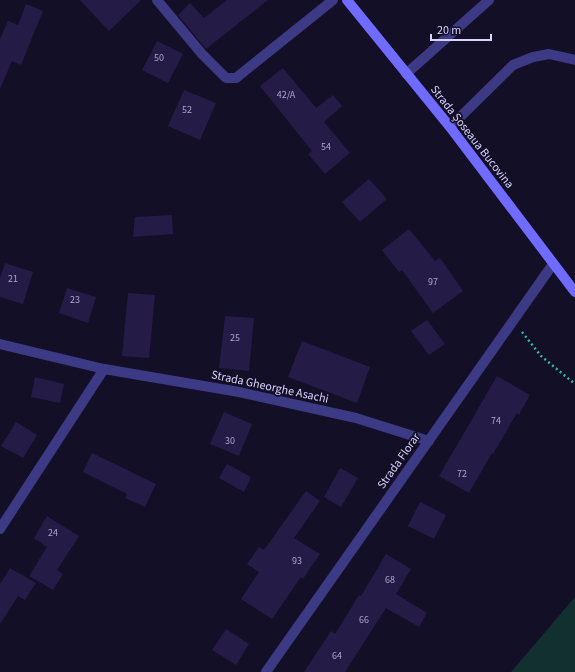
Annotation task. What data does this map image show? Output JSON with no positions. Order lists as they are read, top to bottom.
{
  "streets": {
    "main road": ["Strada Șoseaua Bucovina"],
    "street": ["Strada Gheorghe Asachi", "Strada Florar"]
  },
  "crossings": [
    ["Strada Șoseaua Bucovina", "Strada Florar"],
    ["Strada Gheorghe Asachi", "Strada Florar"]
  ],
  "house_numbers": [
    "50",
    "42/A",
    "52",
    "54",
    "21",
    "97",
    "23",
    "25",
    "74",
    "30",
    "72",
    "24",
    "93",
    "68",
    "66",
    "64"
  ],
  "scale_bar": "20 m"
}
